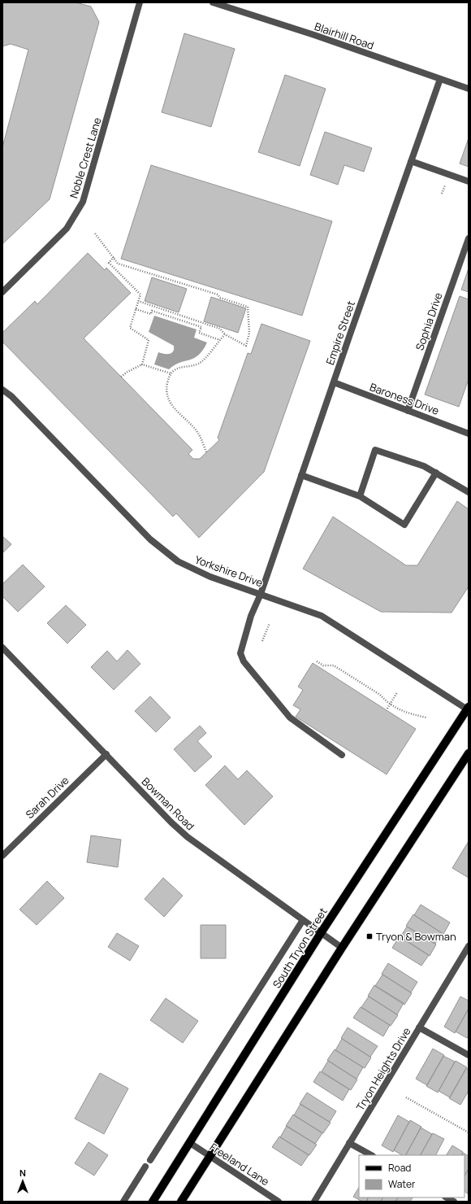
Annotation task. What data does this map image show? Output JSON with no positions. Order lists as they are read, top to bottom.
{
  "streets": {
    "main road": ["South Tryon Street"],
    "street": [
      "Blairhill Road",
      "Noble Crest Lane",
      "Sophia Drive",
      "Empire Street",
      "Baroness Drive",
      "Yorkshire Drive",
      "Sarah Drive",
      "Bowman Road",
      "Tryon Heights Drive",
      "Freeland Lane"
    ]
  },
  "crossings": [
    ["Blairhill Road", "Empire Street"],
    ["Sophia Drive", "Baroness Drive"],
    ["Empire Street", "Baroness Drive"],
    ["Empire Street", "Yorkshire Drive"],
    ["Yorkshire Drive", "South Tryon Street"],
    ["Sarah Drive", "Bowman Road"],
    ["Bowman Road", "South Tryon Street"],
    ["South Tryon Street", "Freeland Lane"]
  ],
  "places": {
    "transit": ["Tryon & Bowman"]
  },
  "legend": ["Road", "Water"],
  "north": "top"
}
